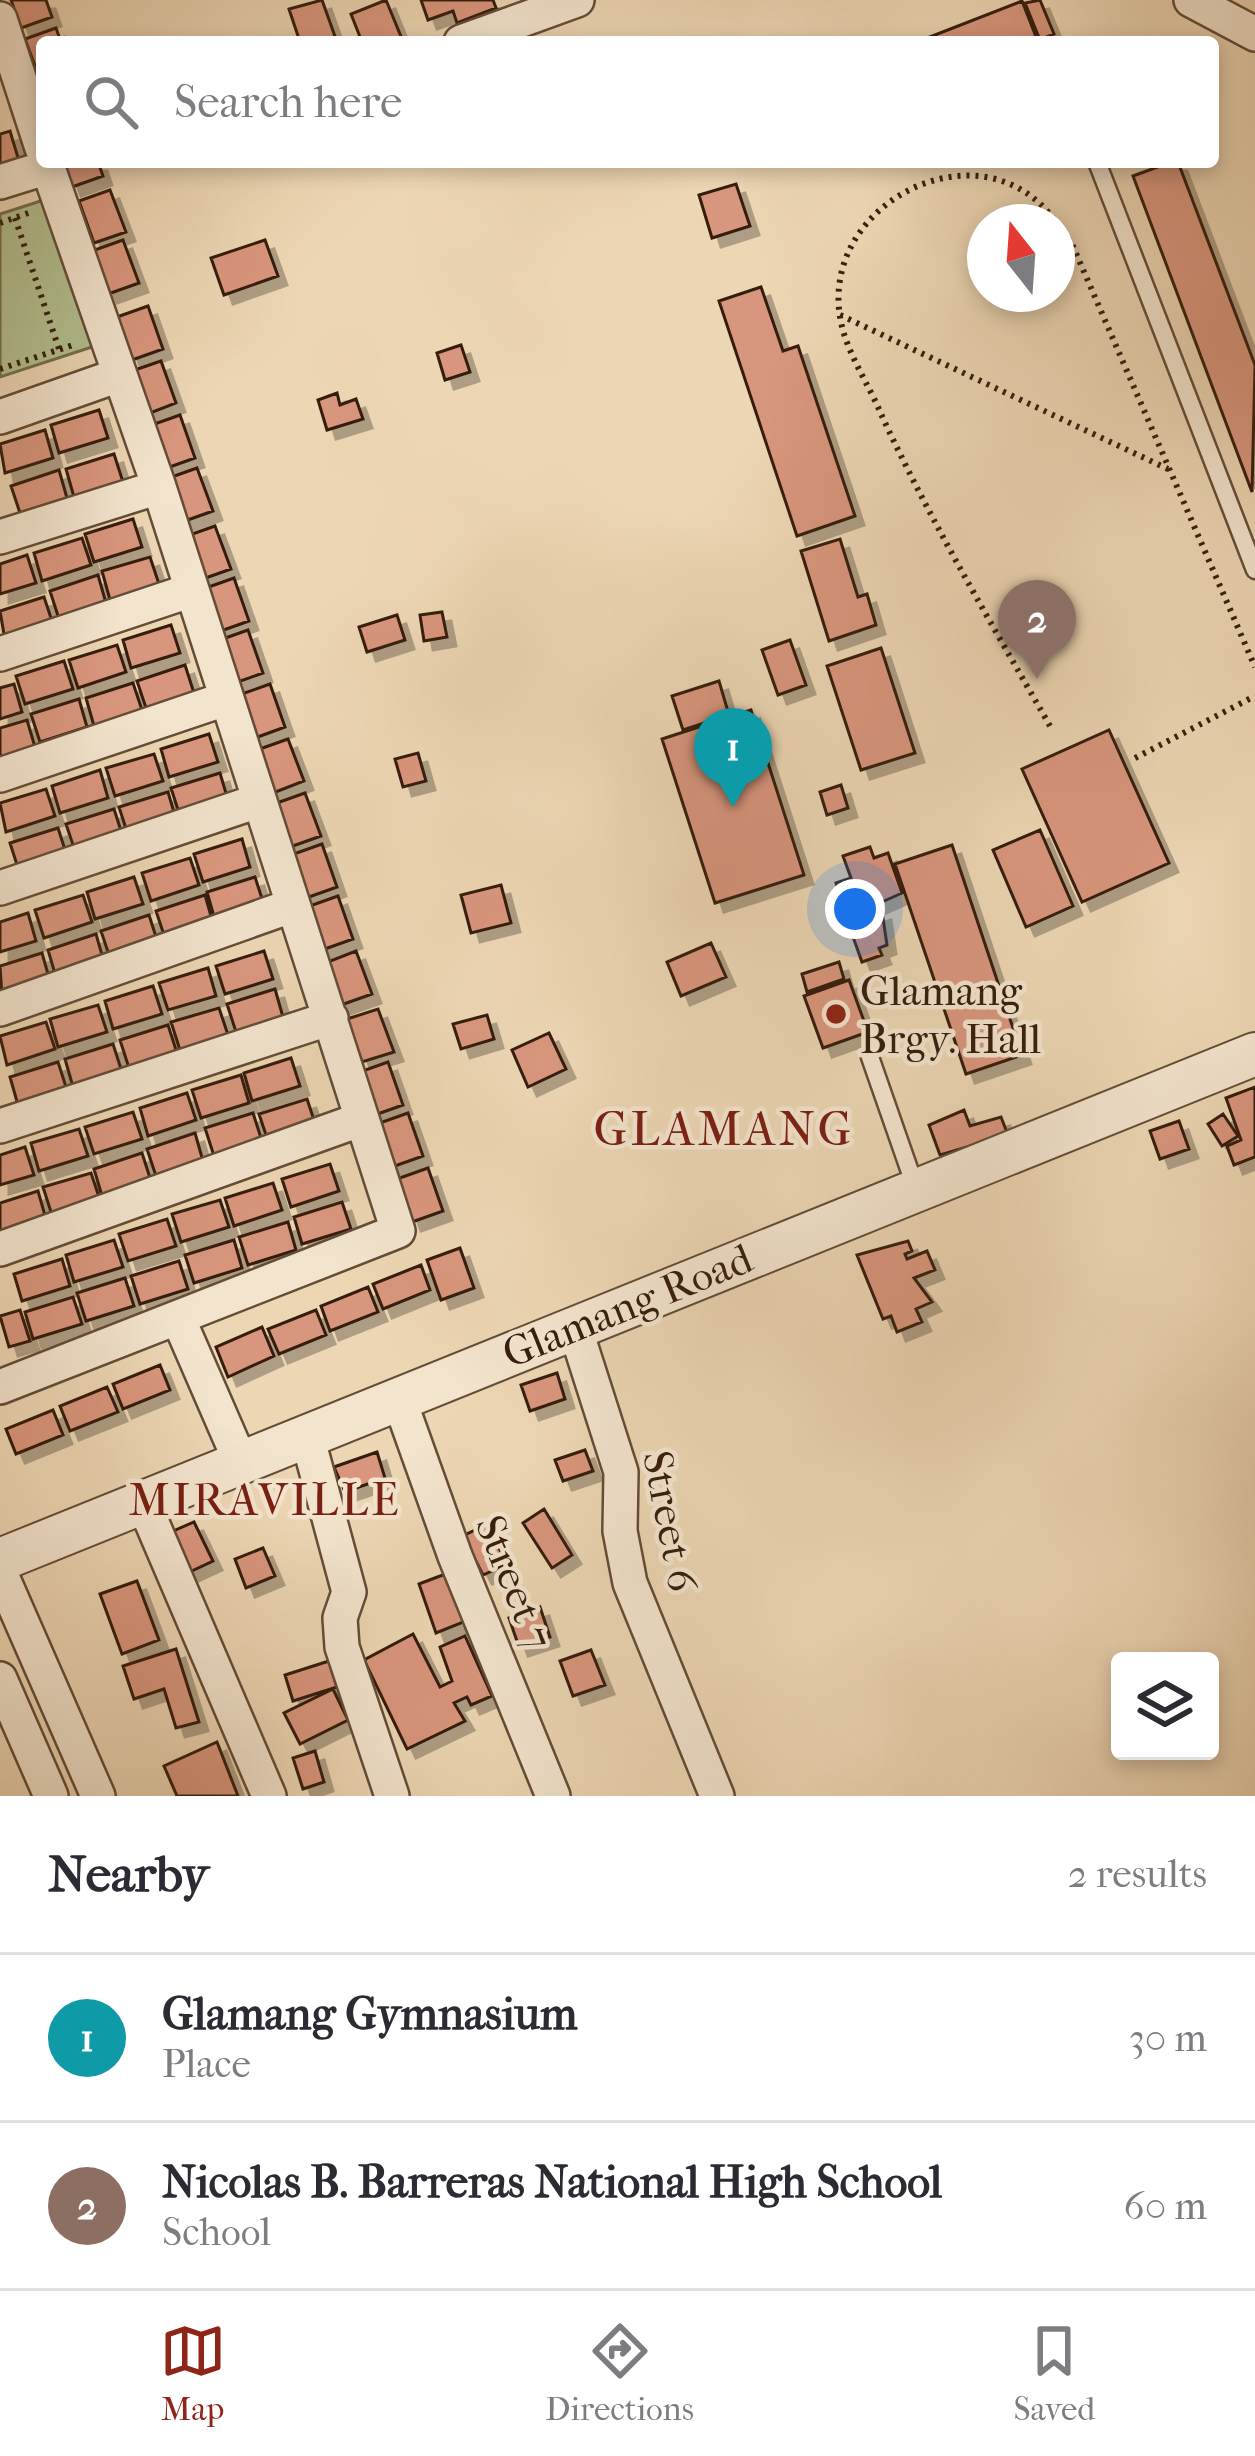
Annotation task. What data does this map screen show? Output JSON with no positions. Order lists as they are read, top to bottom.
{
  "streets": {
    "street": ["Glamang Road", "Street 6", "Street 7"]
  },
  "crossings": [
    ["Glamang Road", "Street 6"],
    ["Glamang Road", "Street 7"]
  ],
  "districts": ["GLAMANG", "MIRAVILLE"],
  "places": ["Glamang Brgy. Hall"],
  "north": "top",
  "page": {
    "search": "Search here",
    "pins": ["2", "1"],
    "heading": ["Nearby", "2 results"],
    "list": [
      {
        "mark": "1",
        "name": "Glamang Gymnasium",
        "note": "Place",
        "value": "30 m"
      },
      {
        "mark": "2",
        "name": "Nicolas B. Barreras National High School",
        "note": "School",
        "value": "60 m"
      }
    ],
    "nav": ["Map", "Directions", "Saved"]
  }
}
